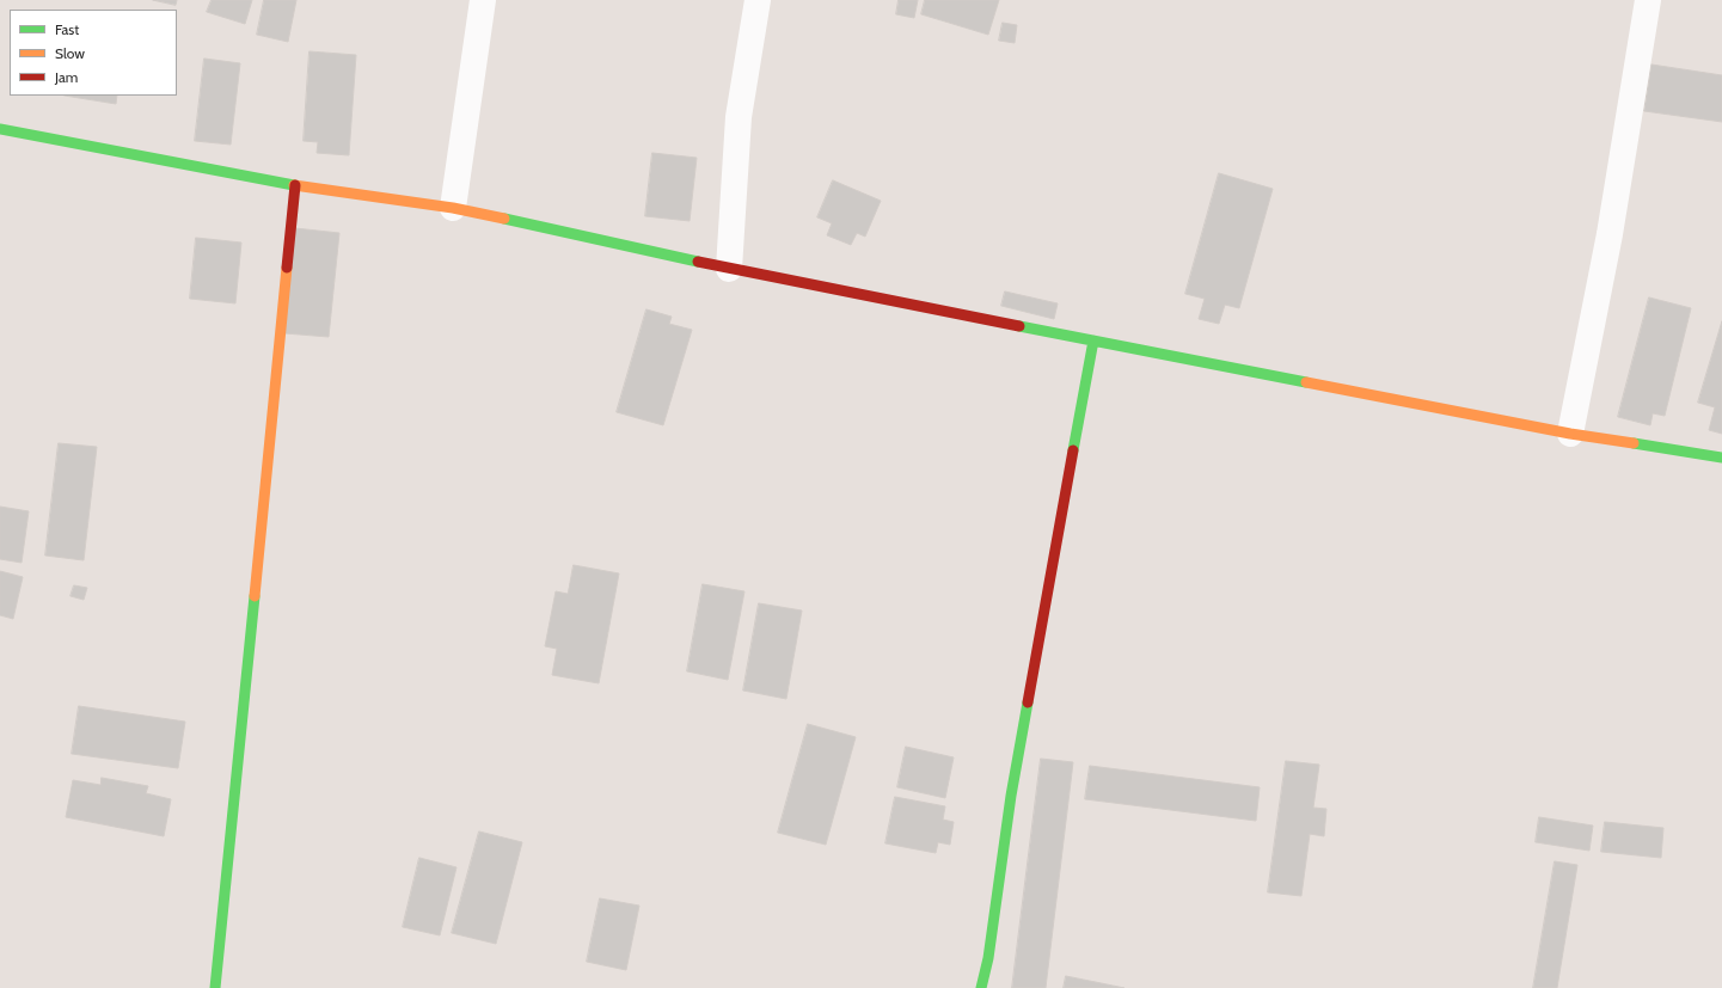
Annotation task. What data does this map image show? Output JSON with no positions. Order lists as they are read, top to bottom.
{
  "legend": ["Fast", "Slow", "Jam"]
}
